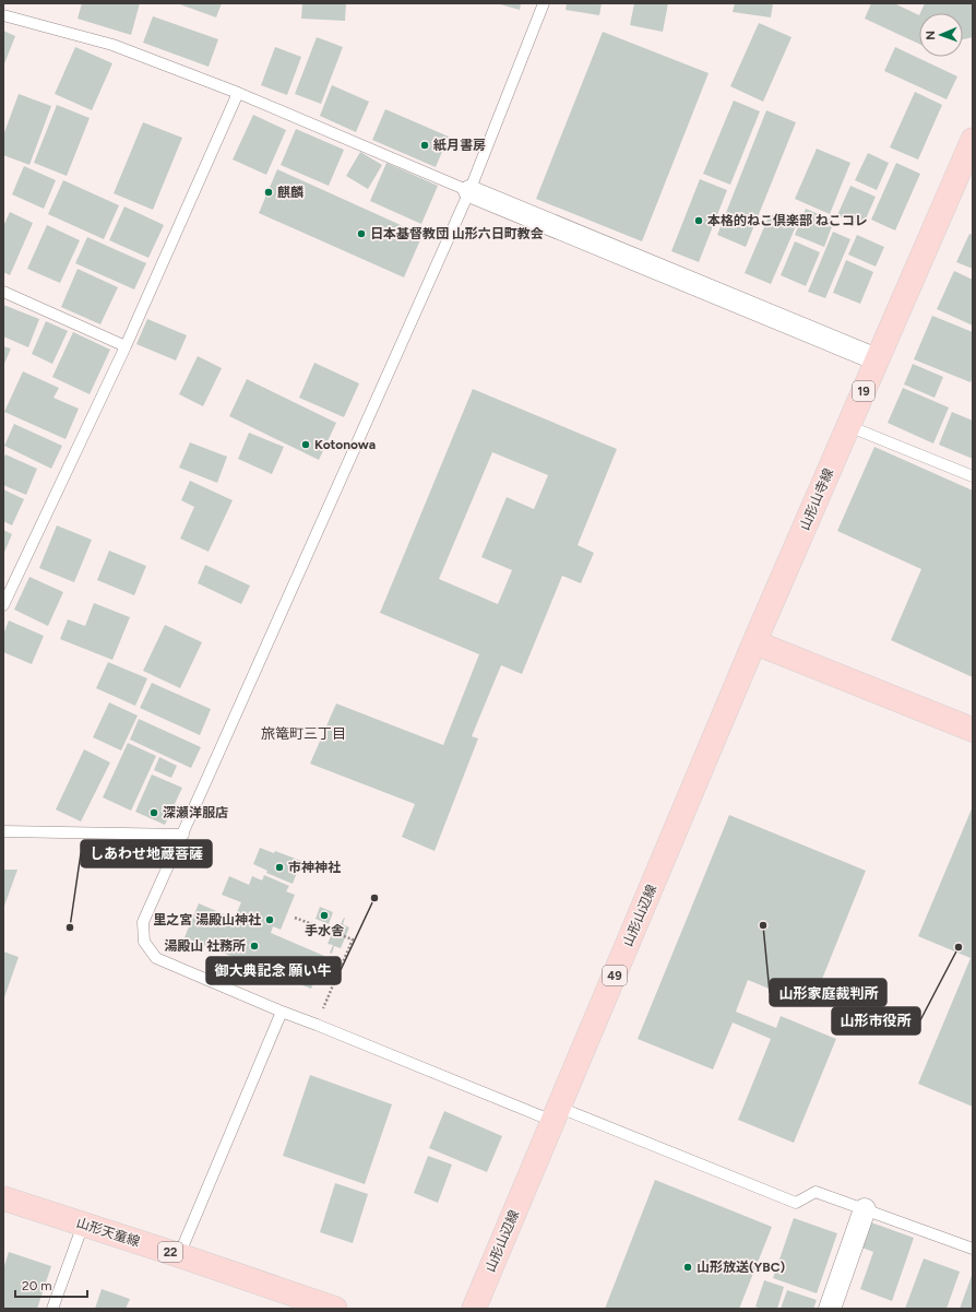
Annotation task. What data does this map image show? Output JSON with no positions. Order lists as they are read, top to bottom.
{
  "streets": {
    "main road": [
      "19",
      "山形山寺線",
      "山形山辺線",
      "49",
      "山形天童線",
      "22"
    ]
  },
  "crossings": [
    ["山形山寺線", "山形山辺線"]
  ],
  "districts": ["旅篭町三丁目"],
  "places": [
    "紙月書房",
    "麒麟",
    "本格的ねこ倶楽部 ねこコレ",
    "日本基督教団 山形六日町教会",
    "Kotonowa",
    "深瀬洋服店",
    "市神神社",
    "御大典記念 願い牛",
    "手水舎",
    "里之宮 湯殿山神社",
    "山形家庭裁判所",
    "しあわせ地蔵菩薩",
    "湯殿山 社務所",
    "山形市役所",
    "山形放送(YBC)"
  ],
  "scale_bar": "20 m",
  "north": "left"
}
